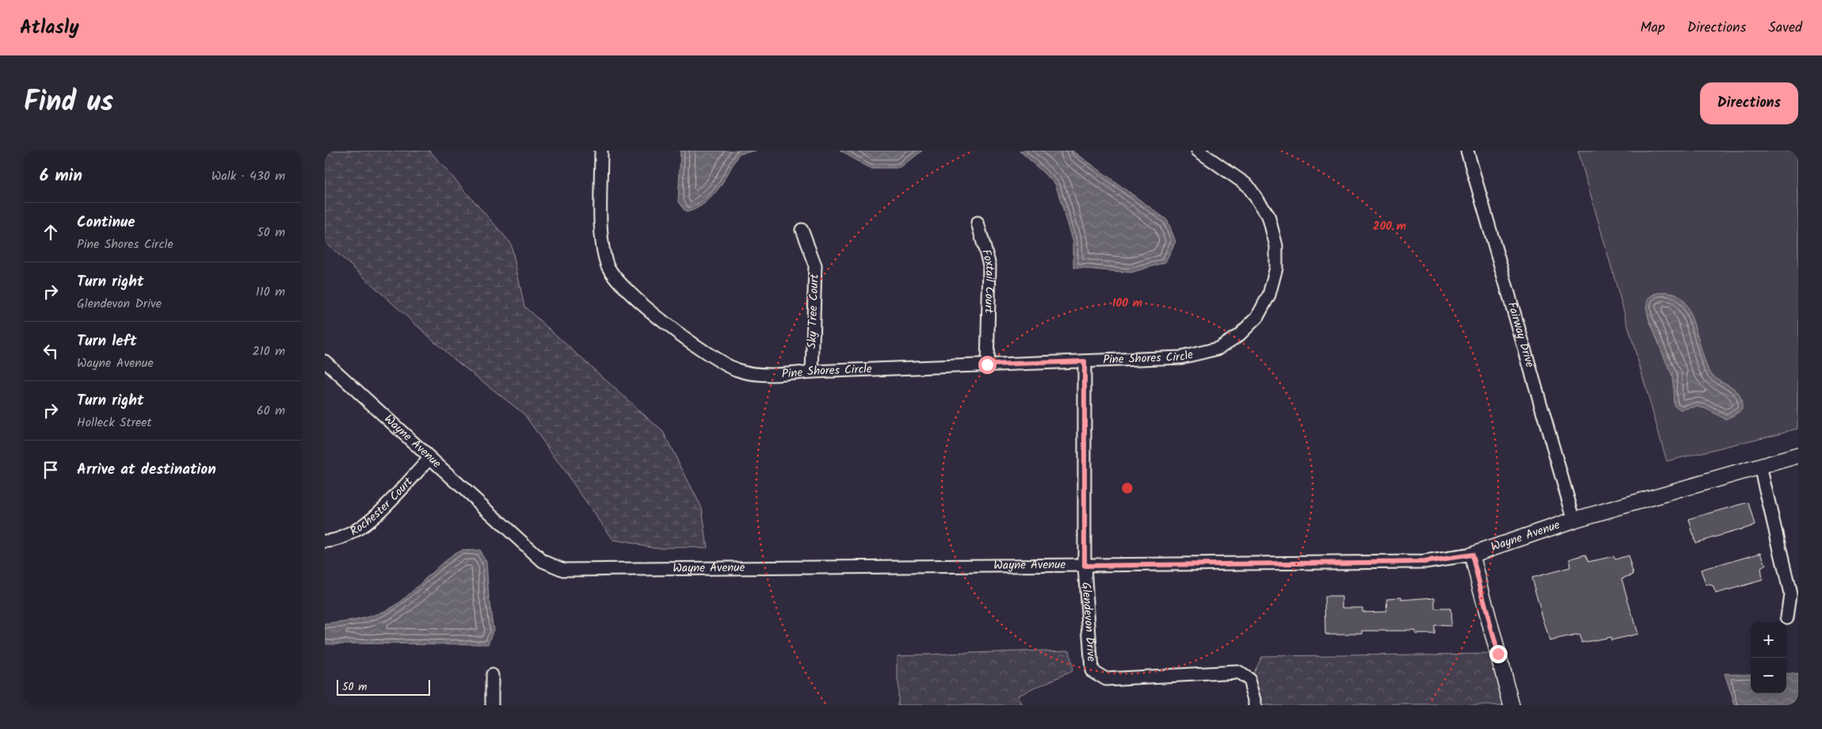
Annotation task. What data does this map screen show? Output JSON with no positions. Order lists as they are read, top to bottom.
{
  "streets": {
    "street": [
      "Foxtail Court",
      "Sky Tree Court",
      "Fairway Drive",
      "Pine Shores Circle",
      "Wayne Avenue",
      "Rochester Court",
      "Glendevon Drive"
    ]
  },
  "crossings": [
    ["Foxtail Court", "Pine Shores Circle"],
    ["Sky Tree Court", "Pine Shores Circle"],
    ["Fairway Drive", "Wayne Avenue"],
    ["Pine Shores Circle", "Glendevon Drive"],
    ["Wayne Avenue", "Rochester Court"],
    ["Wayne Avenue", "Glendevon Drive"]
  ],
  "scale_bar": "50 m",
  "page": {
    "header": "Atlasly",
    "nav": ["Map", "Directions", "Saved"],
    "title": "Find us",
    "buttons": "Directions",
    "heading": ["6 min", "Walk · 430 m"],
    "list": [
      ["Continue", "Pine Shores Circle", "50 m"],
      ["Turn right", "Glendevon Drive", "110 m"],
      ["Turn left", "Wayne Avenue", "210 m"],
      ["Turn right", "Holleck Street", "60 m"],
      "Arrive at destination"
    ],
    "map_buttons": ["+", "−"],
    "scale": "50 m"
  },
  "rings": ["200 m", "100 m"]
}
